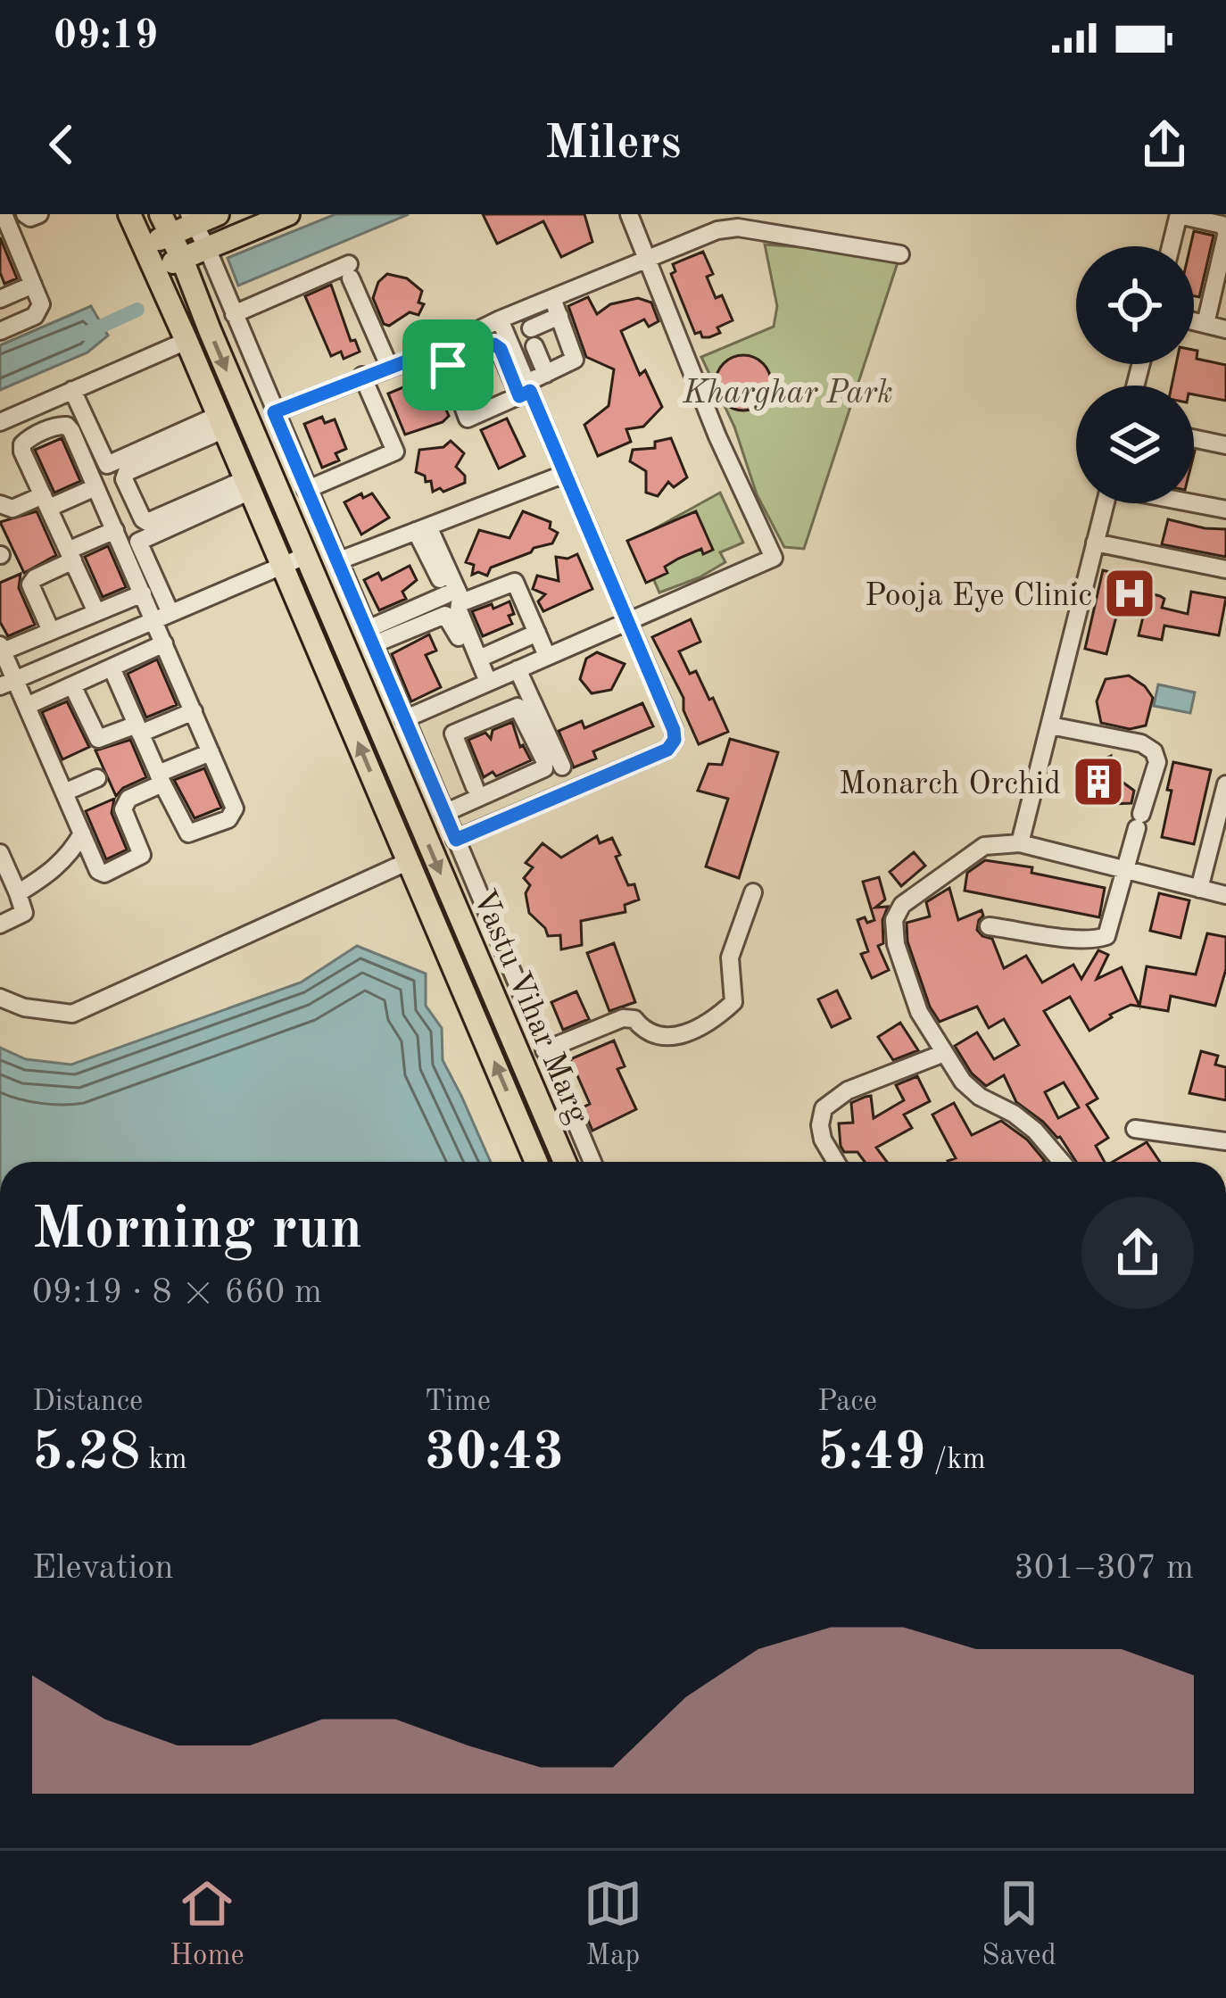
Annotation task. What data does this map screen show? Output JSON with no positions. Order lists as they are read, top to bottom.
{
  "streets": {
    "main road": ["Vastu Vihar Marg"]
  },
  "parks": ["Kharghar Park"],
  "places": {
    "hospital": ["Pooja Eye Clinic"],
    "building": ["Monarch Orchid"]
  },
  "page": {
    "status": "09:19",
    "header": "Milers",
    "heading": ["Morning run", "09:19 · 8 × 660 m"],
    "stats": [
      ["Distance", "5.28 km"],
      ["Time", "30:43"],
      ["Pace", "5:49 /km"]
    ],
    "chart": ["Elevation", "301–307 m"],
    "tabs": ["Home", "Map", "Saved"]
  }
}
